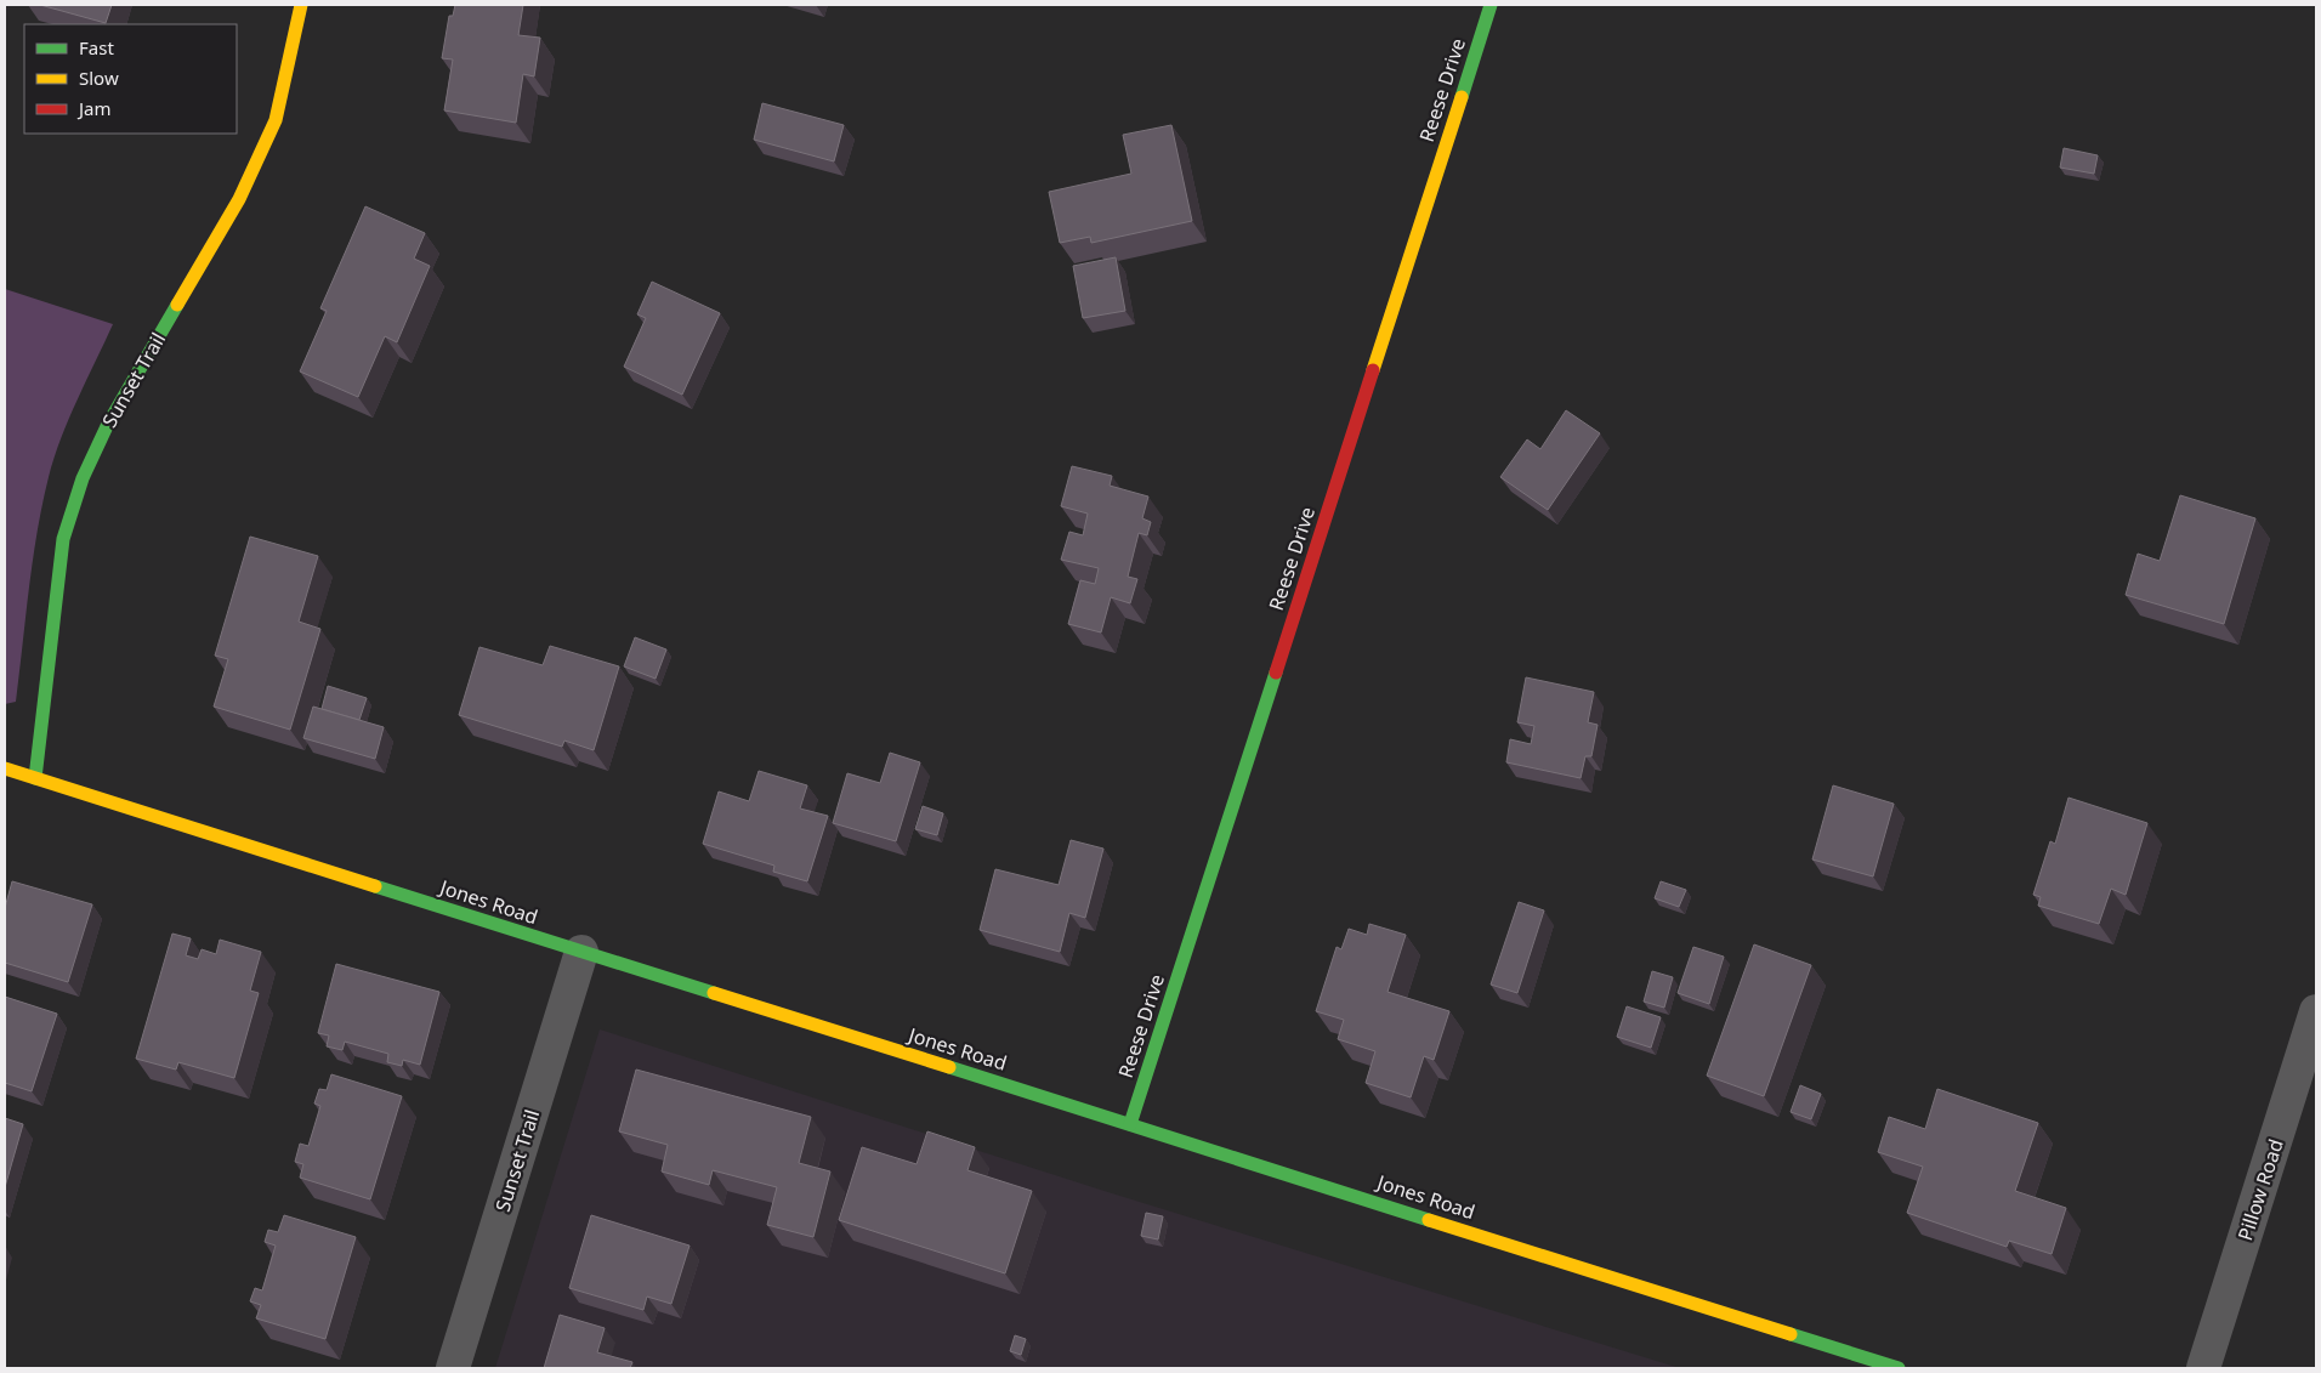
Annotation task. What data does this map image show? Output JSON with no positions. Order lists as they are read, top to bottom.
{
  "streets": {
    "street": [
      "Reese Drive",
      "Sunset Trail",
      "Jones Road",
      "Pillow Road"
    ]
  },
  "crossings": [
    ["Reese Drive", "Jones Road"],
    ["Sunset Trail", "Jones Road"]
  ],
  "legend": ["Fast", "Slow", "Jam"]
}
